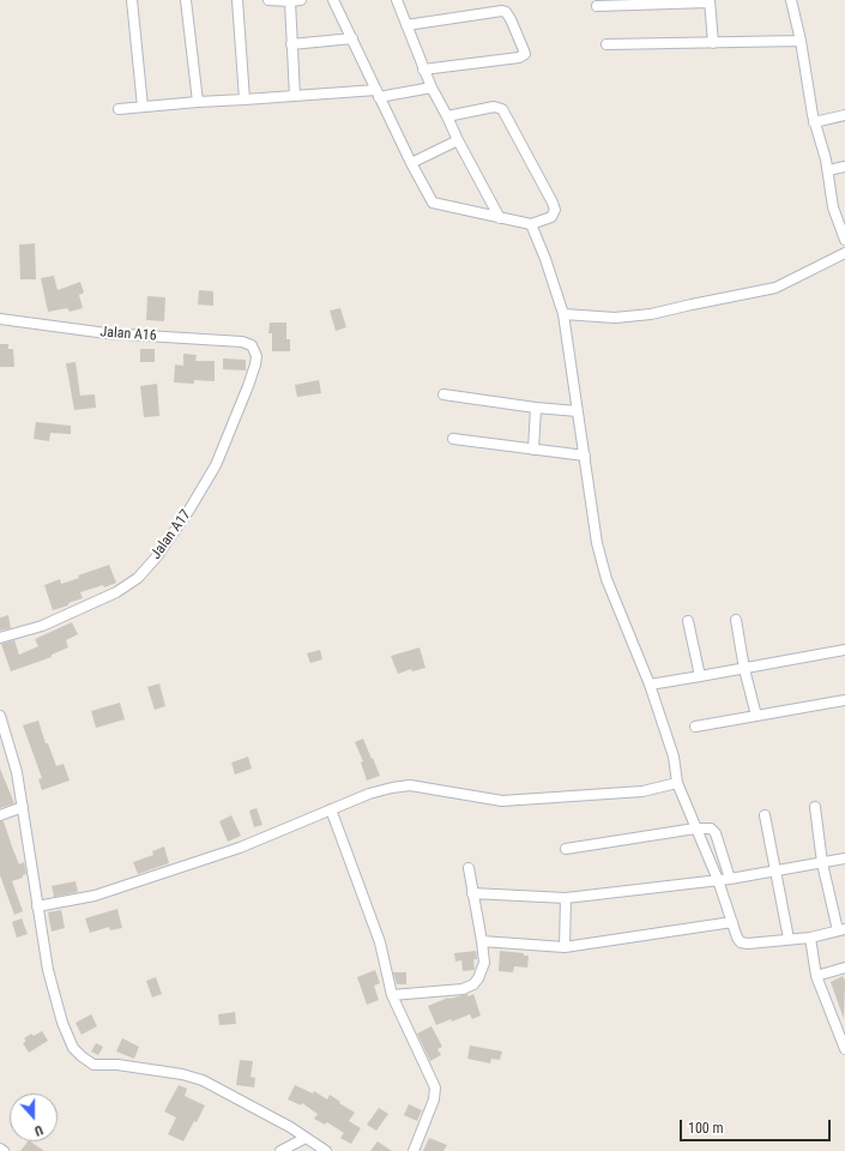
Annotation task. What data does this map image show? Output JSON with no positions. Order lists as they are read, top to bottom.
{
  "streets": {
    "street": ["Jalan A16", "Jalan A17"]
  },
  "crossings": [
    ["Jalan A16", "Jalan A17"]
  ],
  "scale_bar": "100 m",
  "north": "bottom"
}
